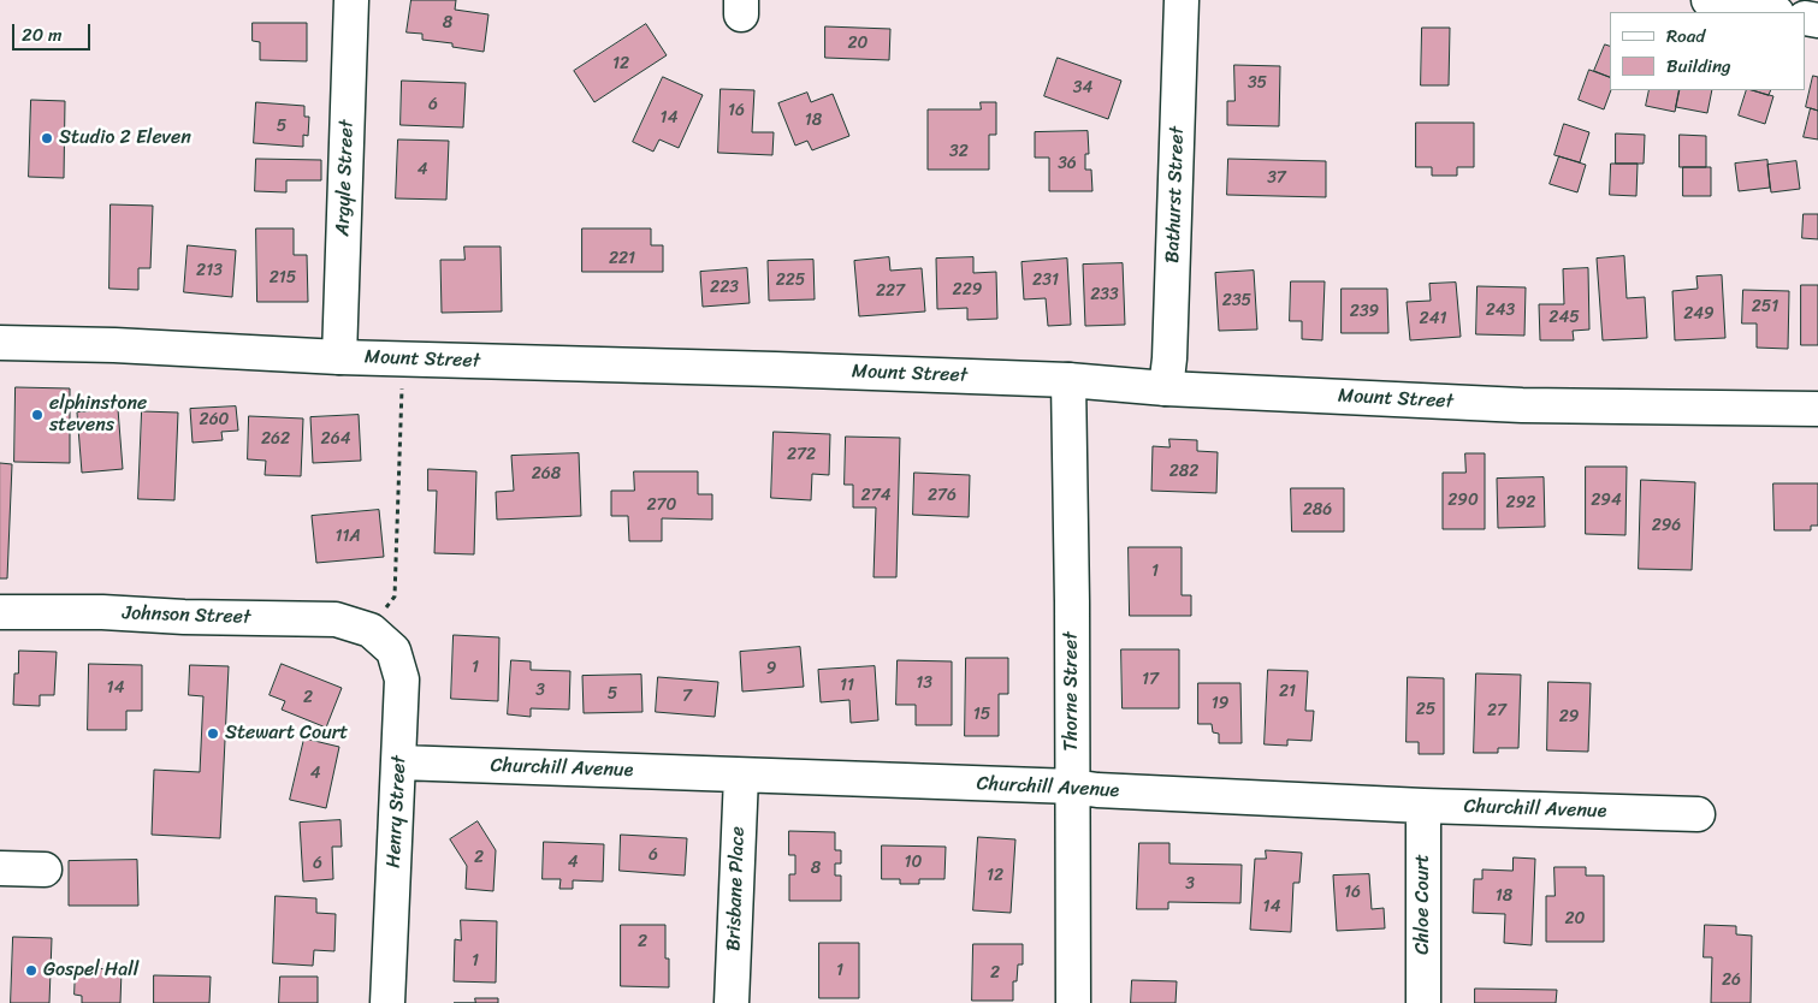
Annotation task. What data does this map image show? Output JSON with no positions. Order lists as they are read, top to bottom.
{
  "streets": {
    "main road": [
      "Argyle Street",
      "Bathurst Street",
      "Mount Street",
      "Johnson Street",
      "Thorne Street",
      "Churchill Avenue",
      "Henry Street",
      "Brisbane Place",
      "Chloe Court"
    ]
  },
  "crossings": [
    ["Argyle Street", "Mount Street"],
    ["Bathurst Street", "Mount Street"],
    ["Mount Street", "Thorne Street"],
    ["Johnson Street", "Henry Street"],
    ["Thorne Street", "Churchill Avenue"],
    ["Churchill Avenue", "Henry Street"],
    ["Churchill Avenue", "Brisbane Place"],
    ["Churchill Avenue", "Chloe Court"]
  ],
  "places": [
    "Studio 2 Eleven",
    "elphinstone stevens",
    "Stewart Court",
    "Gospel Hall"
  ],
  "house_numbers": [
    "8",
    "20",
    "12",
    "35",
    "34",
    "6",
    "16",
    "14",
    "18",
    "5",
    "32",
    "36",
    "4",
    "37",
    "221",
    "213",
    "215",
    "225",
    "231",
    "223",
    "229",
    "227",
    "233",
    "235",
    "251",
    "243",
    "239",
    "249",
    "245",
    "241",
    "260",
    "262",
    "264",
    "272",
    "282",
    "268",
    "274",
    "276",
    "290",
    "294",
    "292",
    "270",
    "286",
    "296",
    "11A",
    "1",
    "1",
    "9",
    "17",
    "13",
    "11",
    "14",
    "3",
    "21",
    "5",
    "7",
    "2",
    "19",
    "25",
    "27",
    "15",
    "29",
    "4",
    "6",
    "2",
    "4",
    "10",
    "6",
    "8",
    "12",
    "3",
    "16",
    "18",
    "14",
    "20",
    "2",
    "1",
    "1",
    "2",
    "26"
  ],
  "legend": ["Road", "Building"],
  "scale_bar": "20 m"
}
